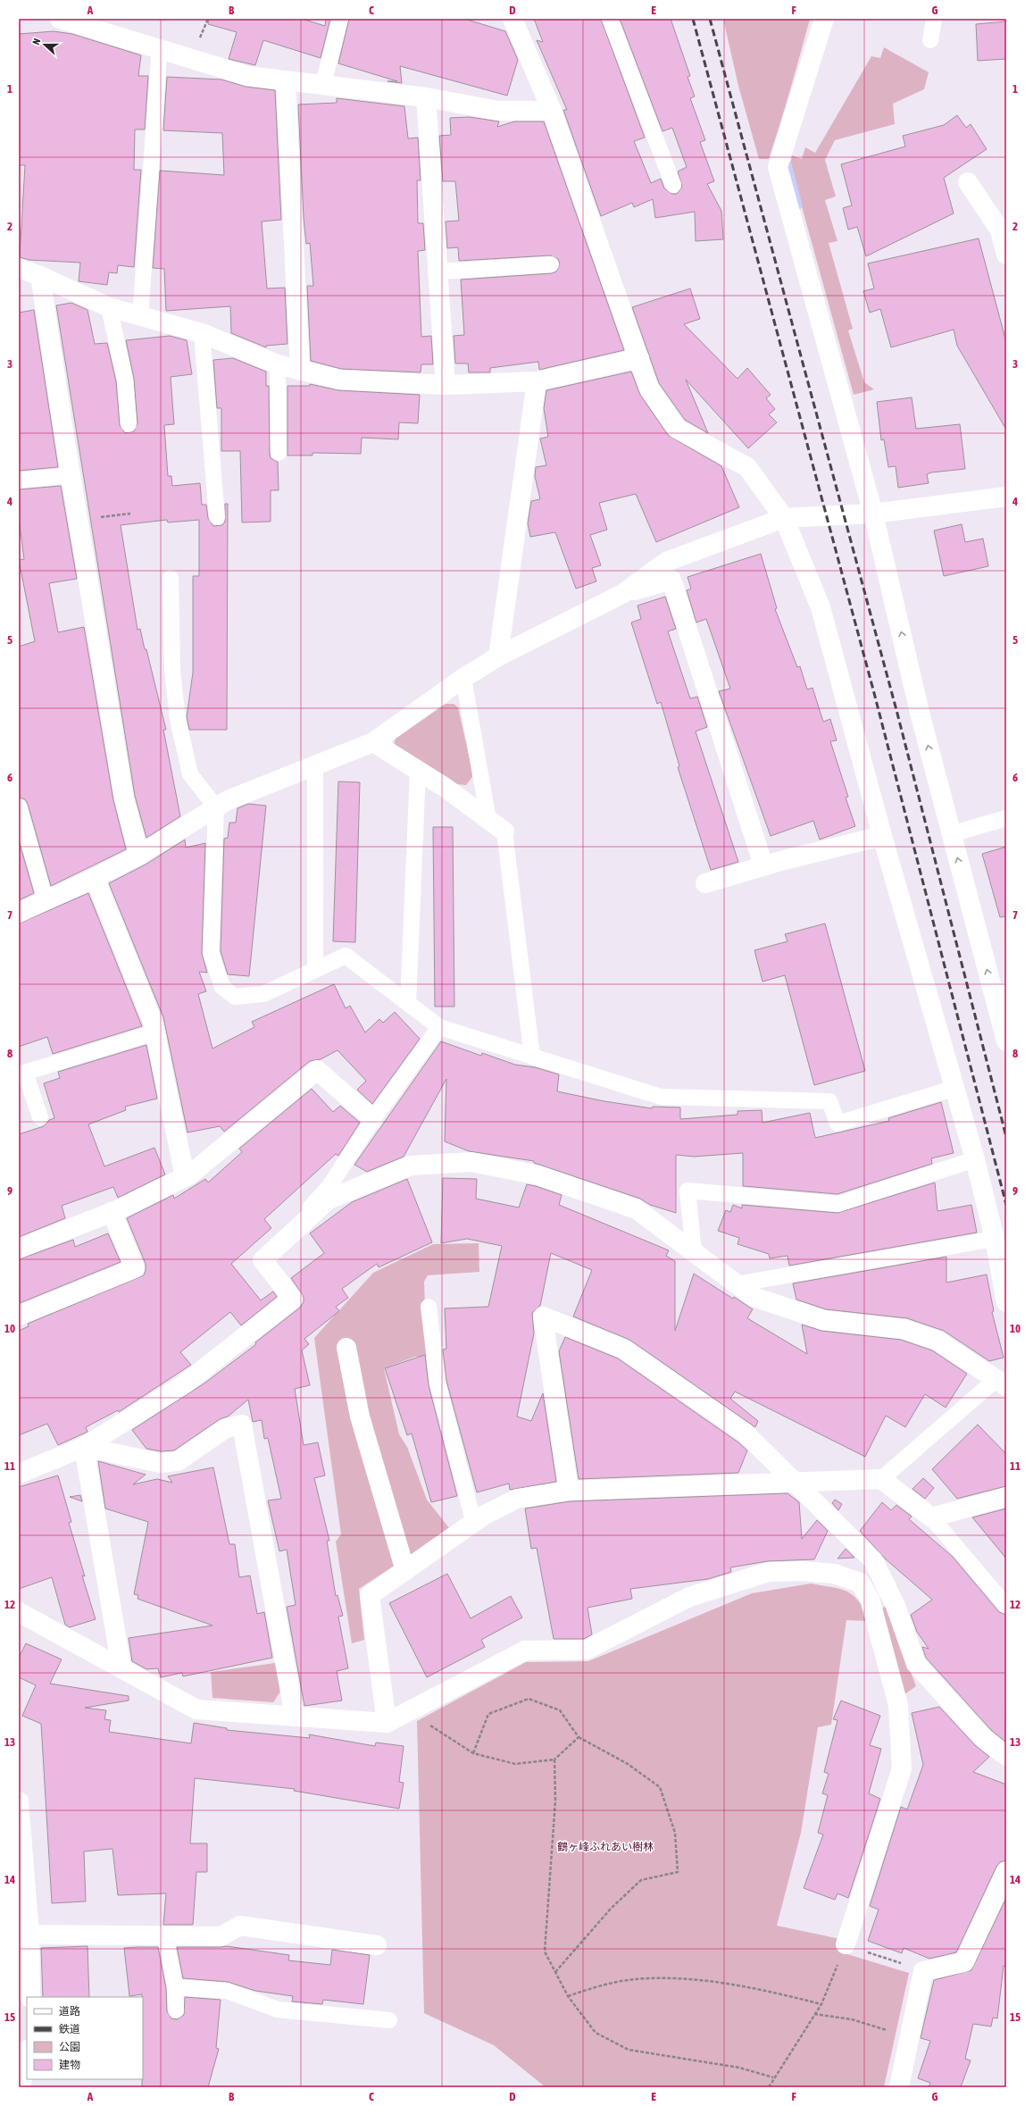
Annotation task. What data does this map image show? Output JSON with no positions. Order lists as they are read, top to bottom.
{
  "parks": ["鶴ヶ峰ふれあい樹林"],
  "legend": [
    "道路",
    "鉄道",
    "公園",
    "建物"
  ],
  "north": "left",
  "grid": {
    "columns": [
      "A",
      "B",
      "C",
      "D",
      "E",
      "F",
      "G"
    ],
    "rows": [
      "1",
      "2",
      "3",
      "4",
      "5",
      "6",
      "7",
      "8",
      "9",
      "10",
      "11",
      "12",
      "13",
      "14",
      "15"
    ]
  }
}
